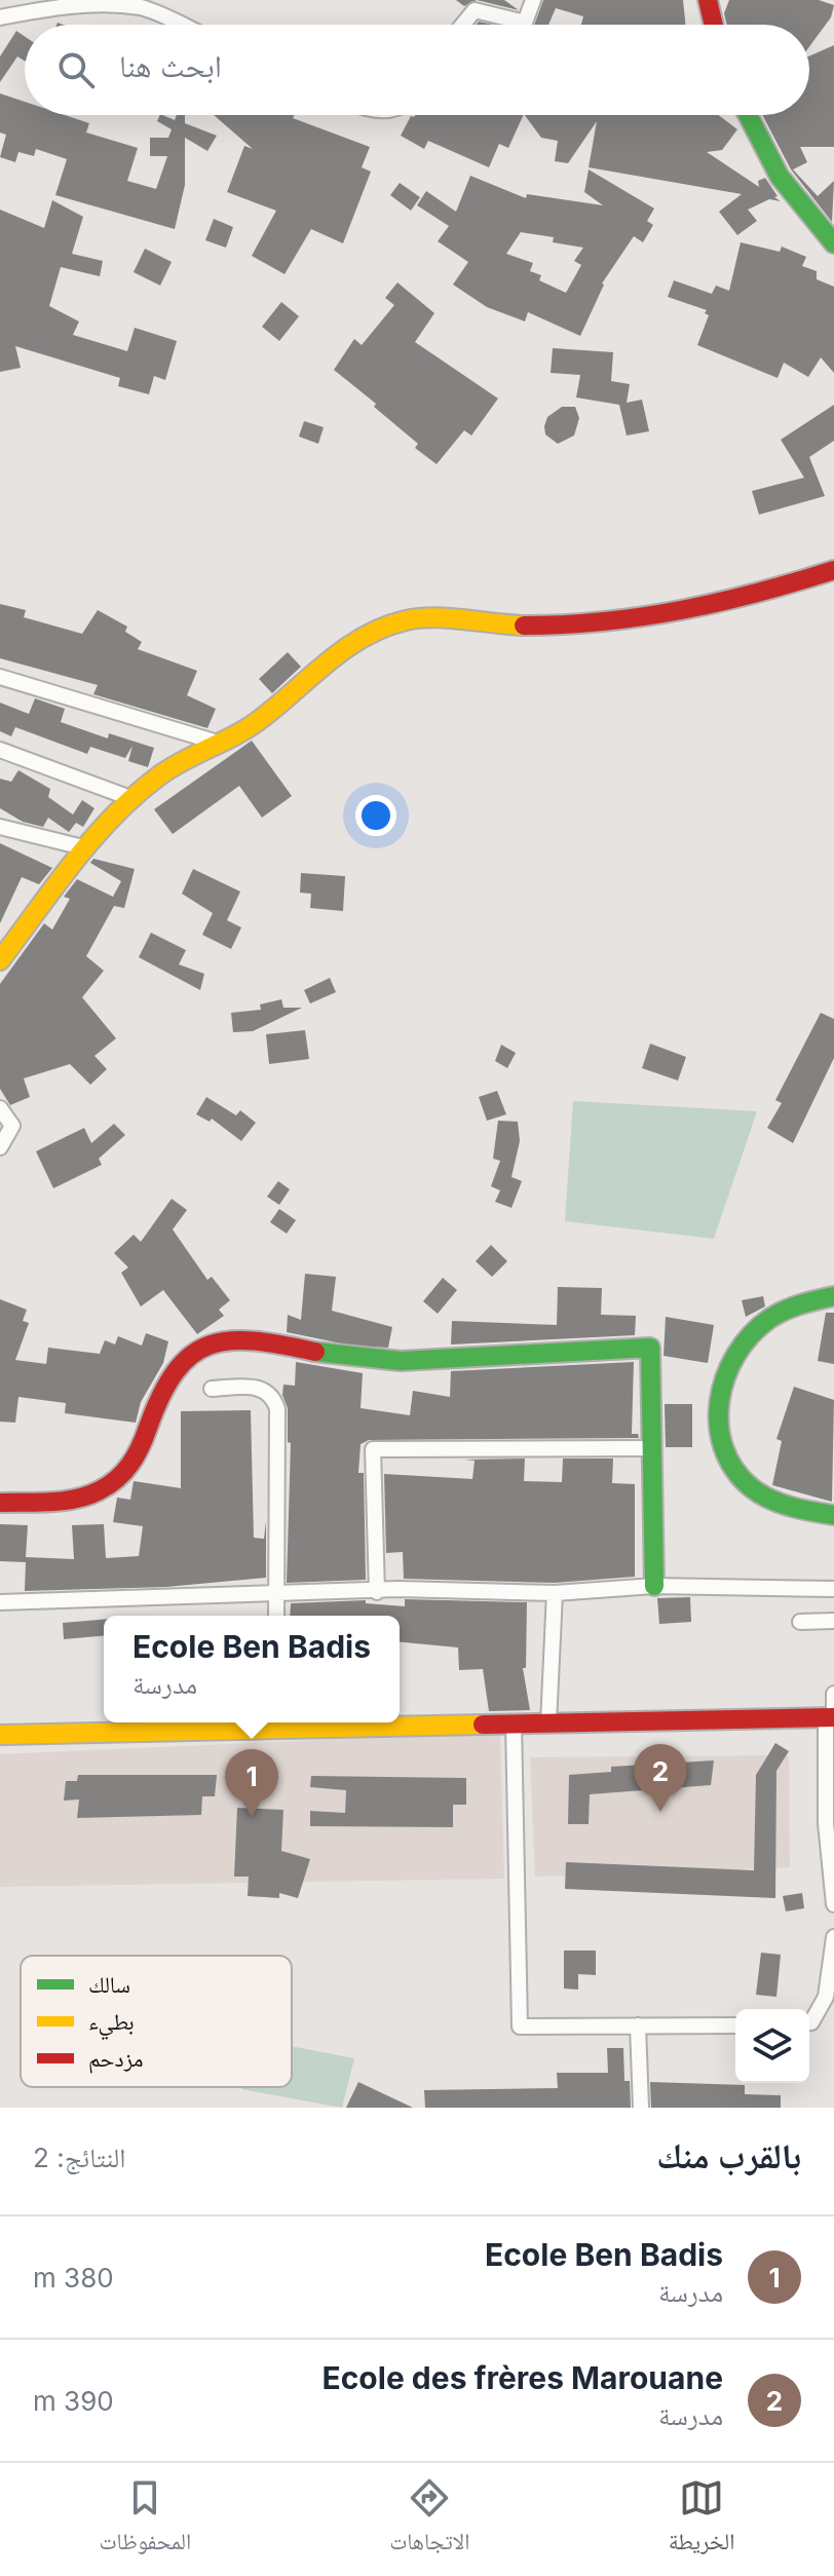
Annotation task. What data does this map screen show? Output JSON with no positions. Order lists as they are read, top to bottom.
{
  "legend": ["سالك", "بطيء", "مزدحم"],
  "page": {
    "search": "ابحث هنا",
    "popup": ["Ecole Ben Badis", "مدرسة"],
    "pins": ["2", "1"],
    "heading": ["بالقرب منك", "النتائج: 2"],
    "list": [
      {
        "mark": "1",
        "name": "Ecole Ben Badis",
        "note": "مدرسة",
        "value": "380 m"
      },
      {
        "mark": "2",
        "name": "Ecole des frères Marouane",
        "note": "مدرسة",
        "value": "390 m"
      }
    ],
    "nav": ["الخريطة", "الاتجاهات", "المحفوظات"]
  }
}
